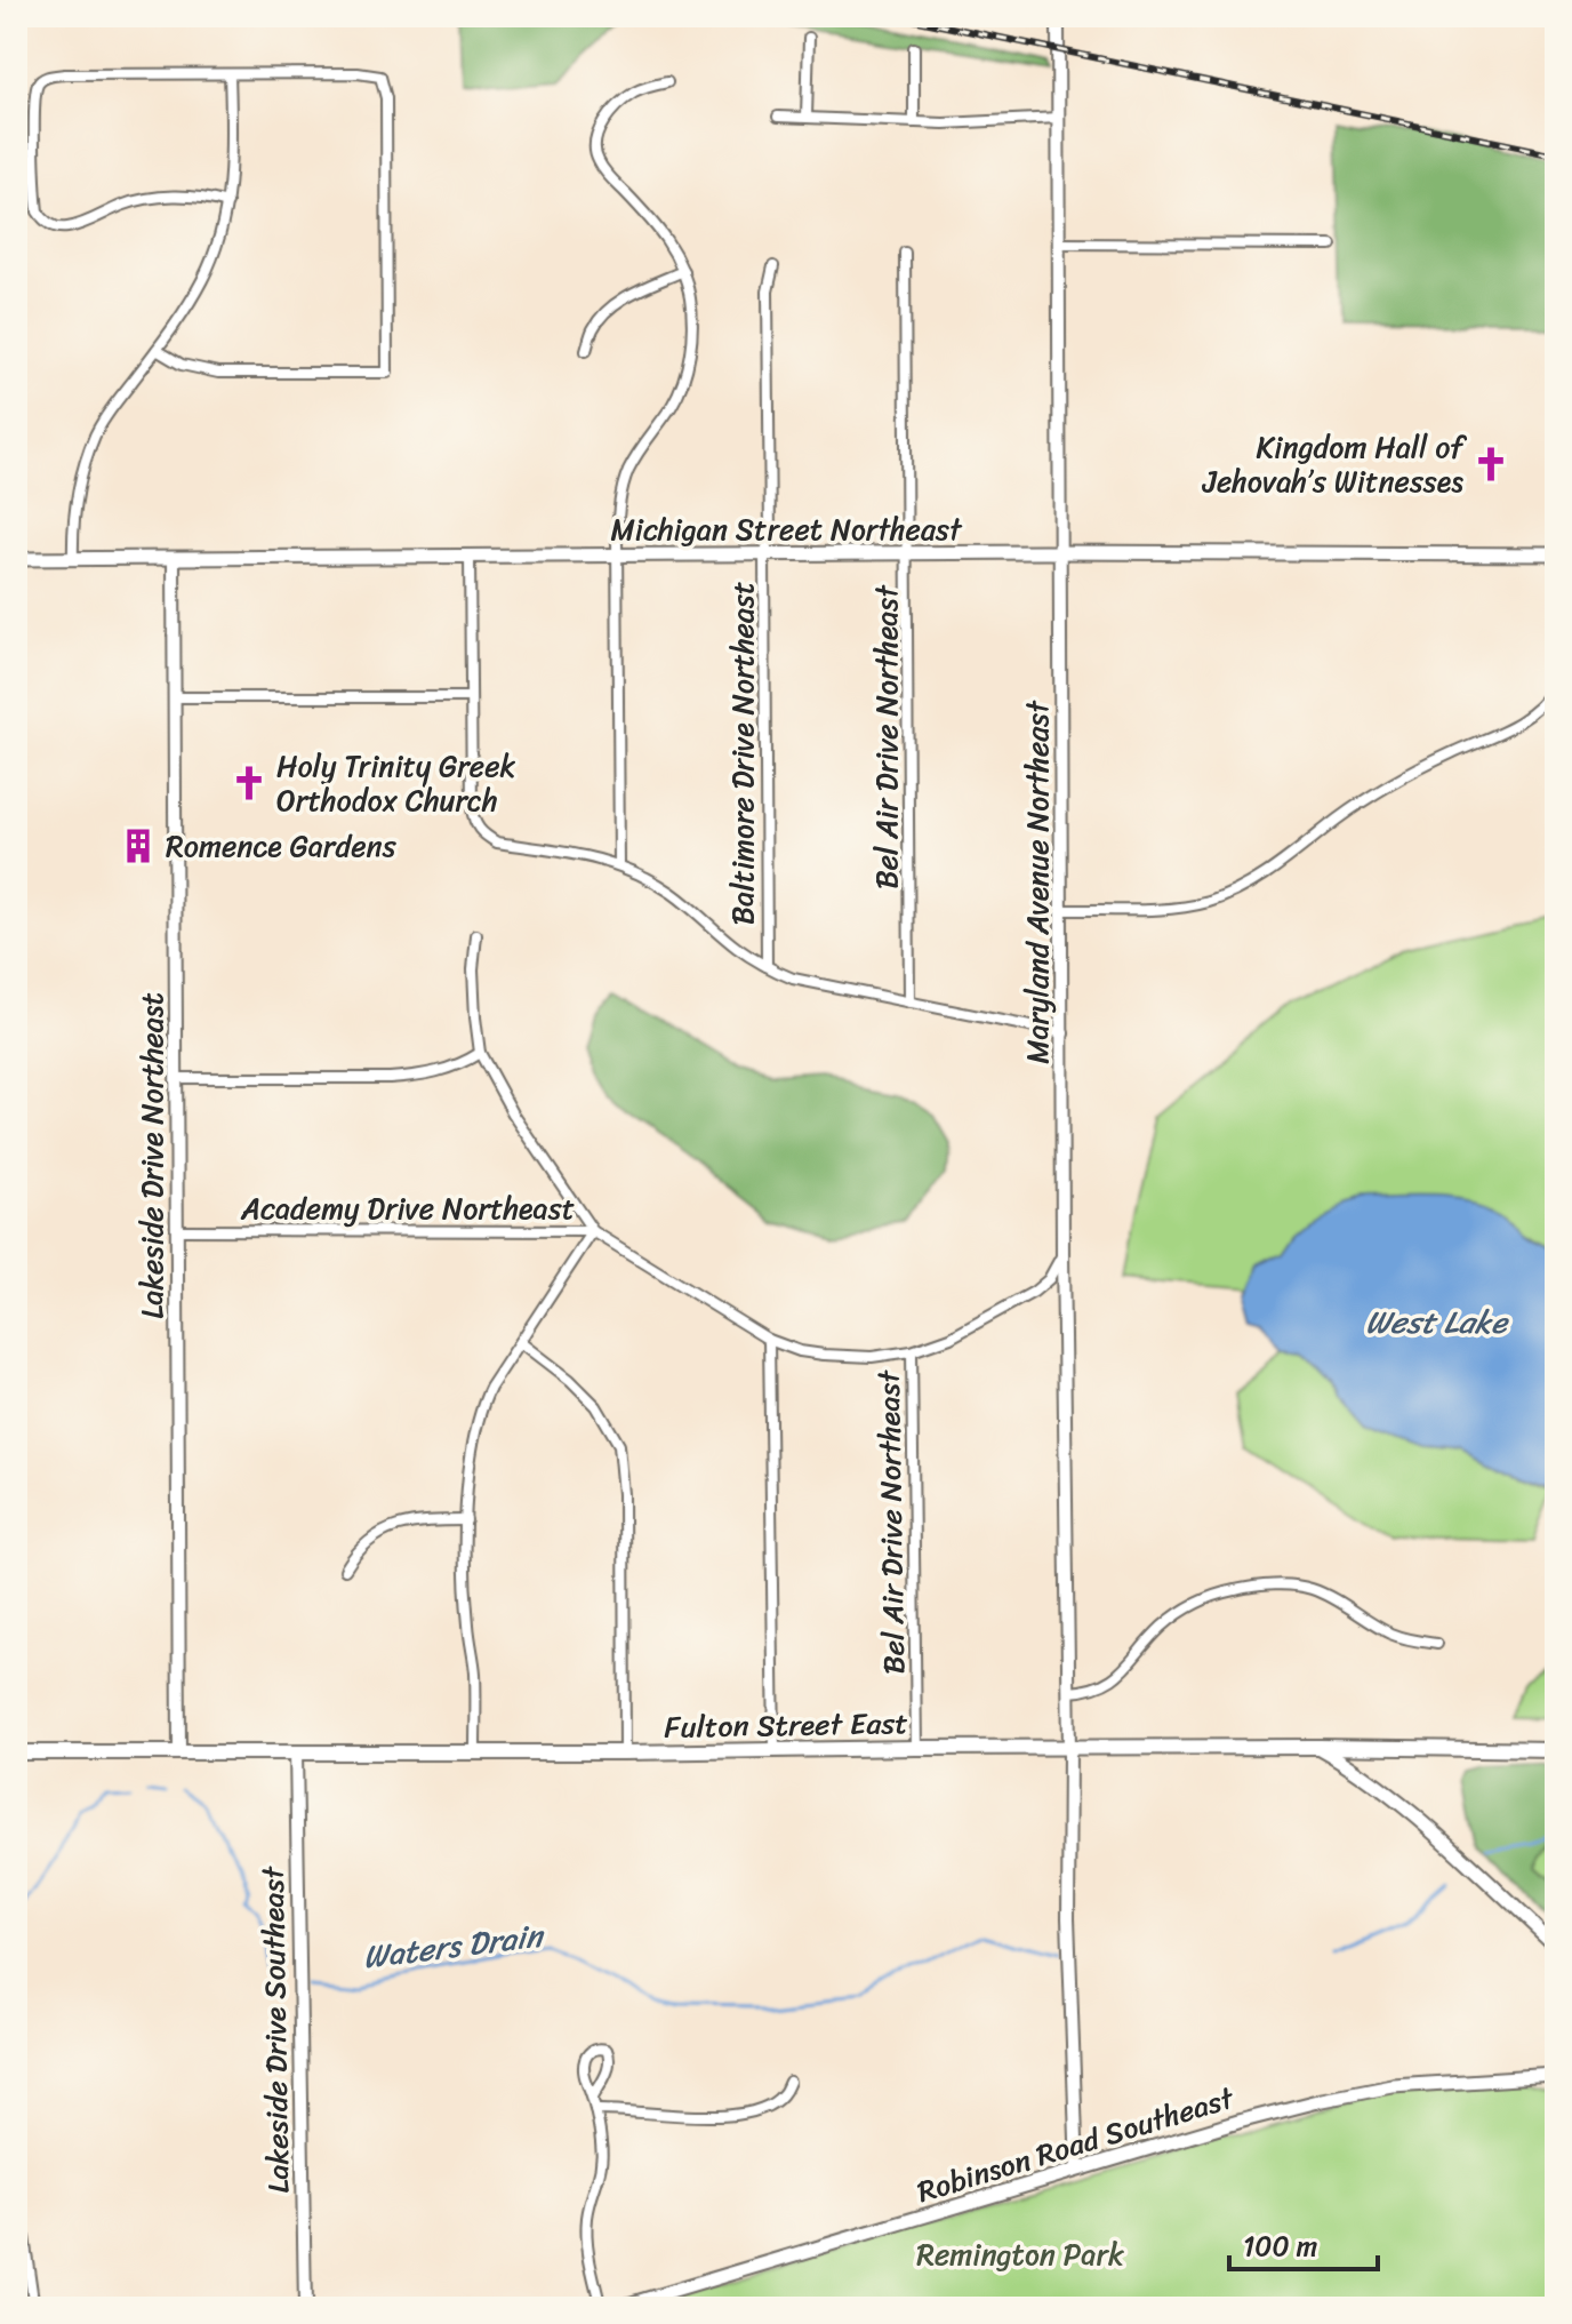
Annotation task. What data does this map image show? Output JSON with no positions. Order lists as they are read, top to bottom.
{
  "streets": {
    "main road": ["Michigan Street Northeast", "Fulton Street East", "Robinson Road Southeast"],
    "street": [
      "Bel Air Drive Northeast",
      "Baltimore Drive Northeast",
      "Maryland Avenue Northeast",
      "Lakeside Drive Northeast",
      "Academy Drive Northeast",
      "Lakeside Drive Southeast"
    ]
  },
  "crossings": [
    ["Michigan Street Northeast", "Bel Air Drive Northeast"],
    ["Michigan Street Northeast", "Baltimore Drive Northeast"],
    ["Michigan Street Northeast", "Maryland Avenue Northeast"],
    ["Michigan Street Northeast", "Lakeside Drive Northeast"],
    ["Bel Air Drive Northeast", "Academy Drive Northeast"],
    ["Bel Air Drive Northeast", "Fulton Street East"],
    ["Maryland Avenue Northeast", "Academy Drive Northeast"],
    ["Maryland Avenue Northeast", "Fulton Street East"],
    ["Maryland Avenue Northeast", "Robinson Road Southeast"],
    ["Lakeside Drive Northeast", "Academy Drive Northeast"],
    ["Lakeside Drive Northeast", "Fulton Street East"],
    ["Fulton Street East", "Lakeside Drive Southeast"]
  ],
  "water": ["West Lake", "Waters Drain"],
  "parks": ["Remington Park"],
  "places": {
    "church": ["Kingdom Hall of Jehovah’s Witnesses", "Holy Trinity Greek Orthodox Church"],
    "building": ["Romence Gardens"]
  },
  "scale_bar": "100 m"
}
